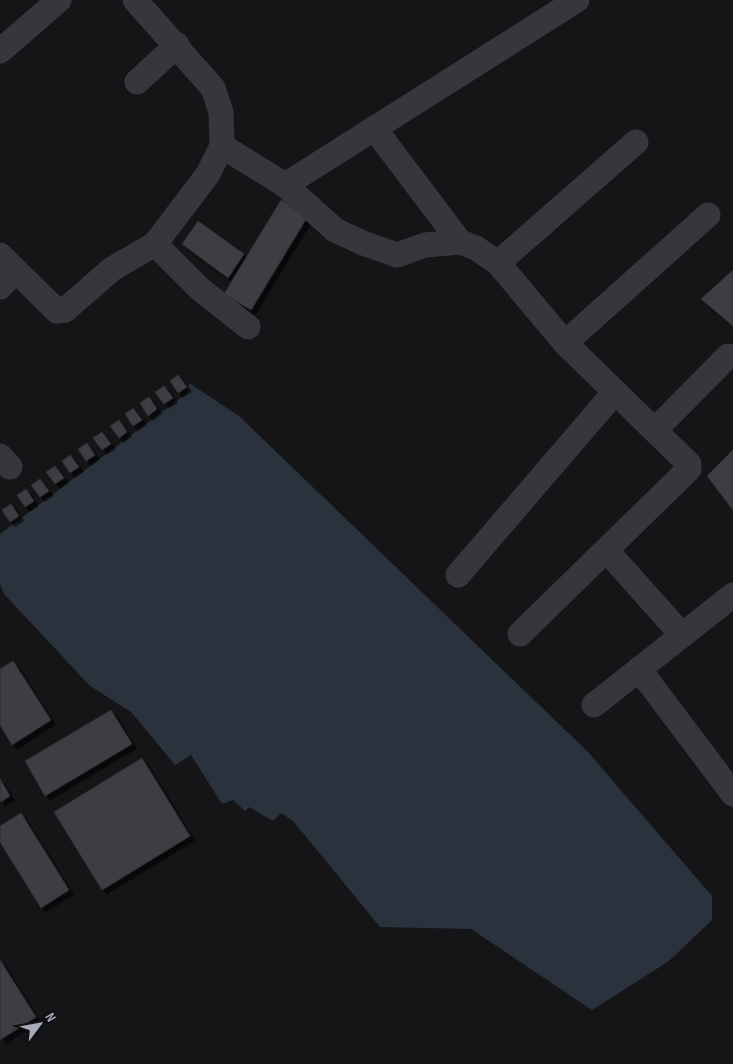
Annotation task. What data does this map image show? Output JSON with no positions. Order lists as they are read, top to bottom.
{
  "north": "top right"
}
